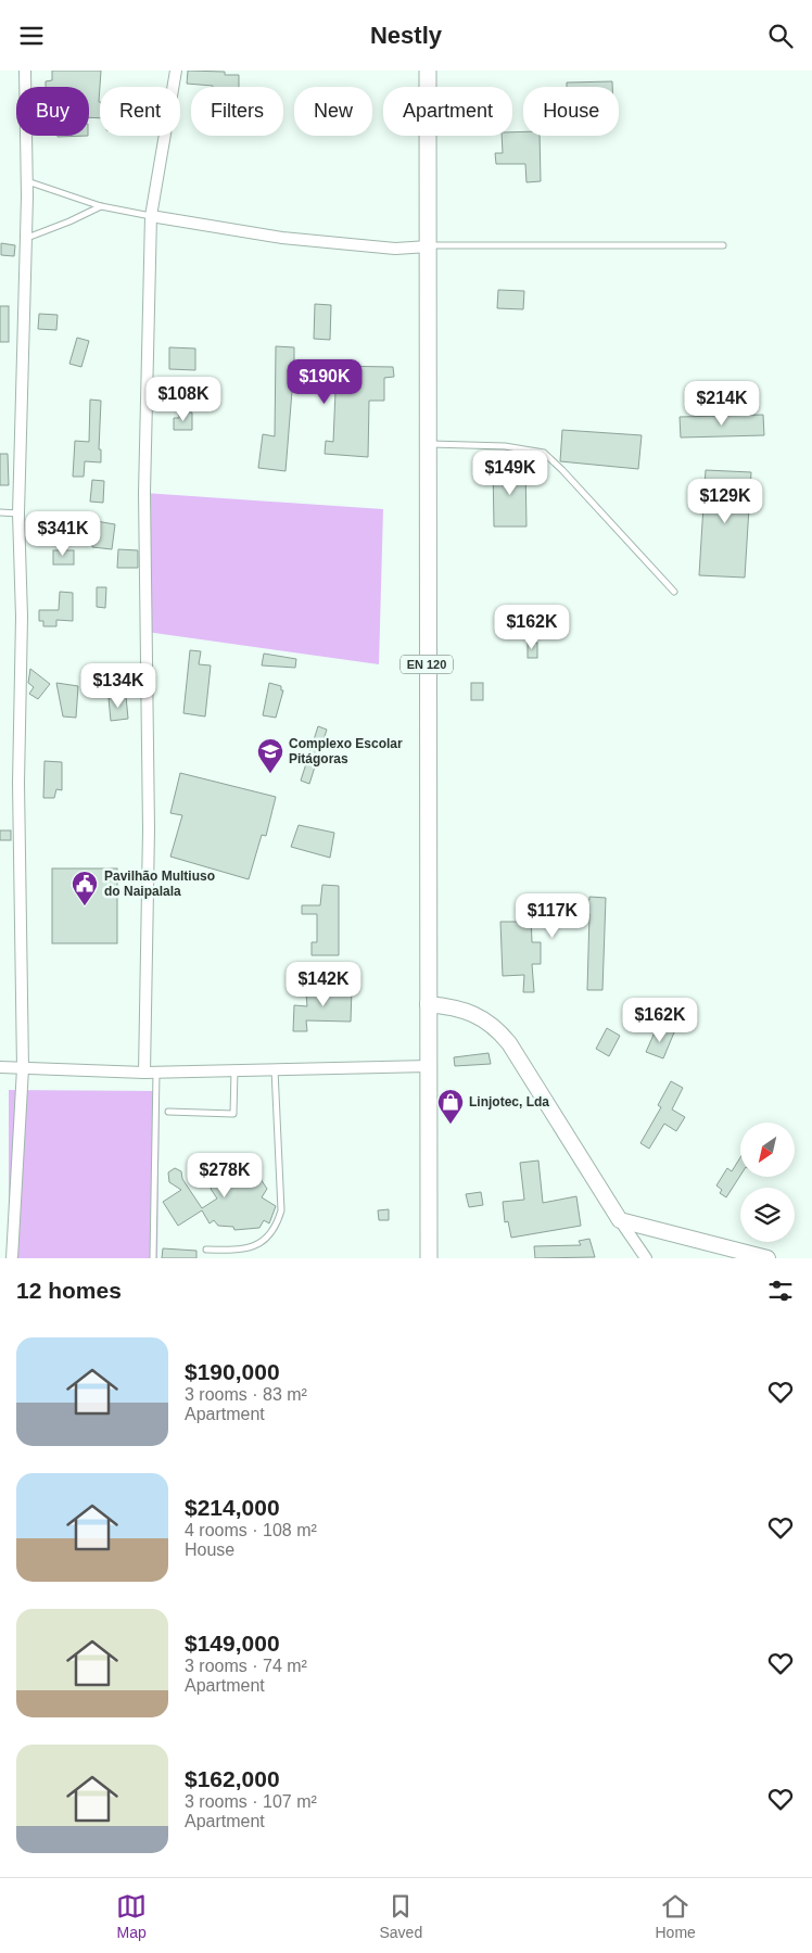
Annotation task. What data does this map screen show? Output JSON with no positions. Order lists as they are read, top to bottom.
{
  "streets": {
    "main road": ["EN 120"]
  },
  "places": {
    "school or university": ["Complexo Escolar Pitágoras"],
    "public building": ["Pavilhão Multiuso do Naipalala"],
    "shop": ["Linjotec, Lda"]
  },
  "north": "bottom left",
  "page": {
    "header": "Nestly",
    "chip": [
      "Buy",
      "Rent",
      "Filters",
      "New",
      "Apartment",
      "House"
    ],
    "price": [
      "$190K",
      "$108K",
      "$214K",
      "$149K",
      "$129K",
      "$341K",
      "$162K",
      "$134K",
      "$117K",
      "$142K",
      "$162K",
      "$278K"
    ],
    "heading": "12 homes",
    "list": [
      {
        "name": "$190,000",
        "note": "3 rooms · 83 m² · Apartment"
      },
      {
        "name": "$214,000",
        "note": "4 rooms · 108 m² · House"
      },
      {
        "name": "$149,000",
        "note": "3 rooms · 74 m² · Apartment"
      },
      {
        "name": "$162,000",
        "note": "3 rooms · 107 m² · Apartment"
      }
    ],
    "tabs": ["Map", "Saved", "Home"]
  }
}
